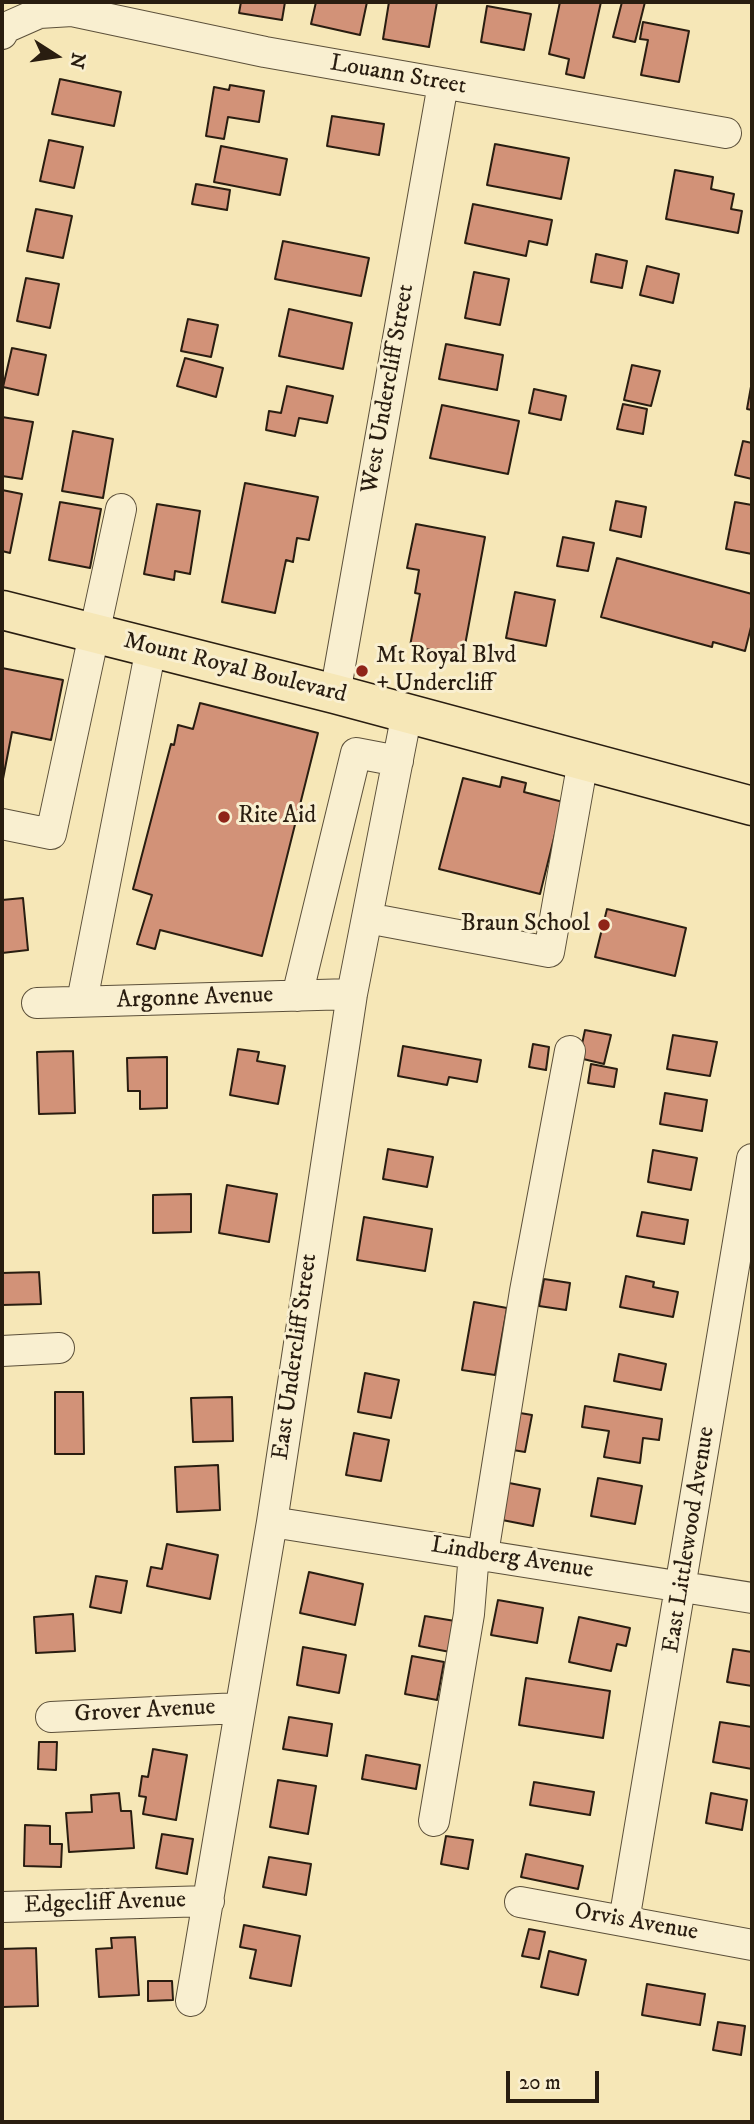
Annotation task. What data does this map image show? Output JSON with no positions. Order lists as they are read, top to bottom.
{
  "streets": {
    "main road": ["Mount Royal Boulevard"],
    "street": [
      "Louann Street",
      "West Undercliff Street",
      "Argonne Avenue",
      "East Undercliff Street",
      "East Littlewood Avenue",
      "Lindberg Avenue",
      "Grover Avenue",
      "Edgecliff Avenue",
      "Orvis Avenue"
    ]
  },
  "crossings": [
    ["Louann Street", "West Undercliff Street"],
    ["West Undercliff Street", "Mount Royal Boulevard"],
    ["Mount Royal Boulevard", "East Undercliff Street"],
    ["Argonne Avenue", "East Undercliff Street"],
    ["East Undercliff Street", "Lindberg Avenue"],
    ["East Undercliff Street", "Grover Avenue"],
    ["East Undercliff Street", "Edgecliff Avenue"],
    ["East Littlewood Avenue", "Lindberg Avenue"],
    ["East Littlewood Avenue", "Orvis Avenue"]
  ],
  "places": ["Mt Royal Blvd + Undercliff", "Rite Aid", "Braun School"],
  "scale_bar": "20 m",
  "north": "right"
}
